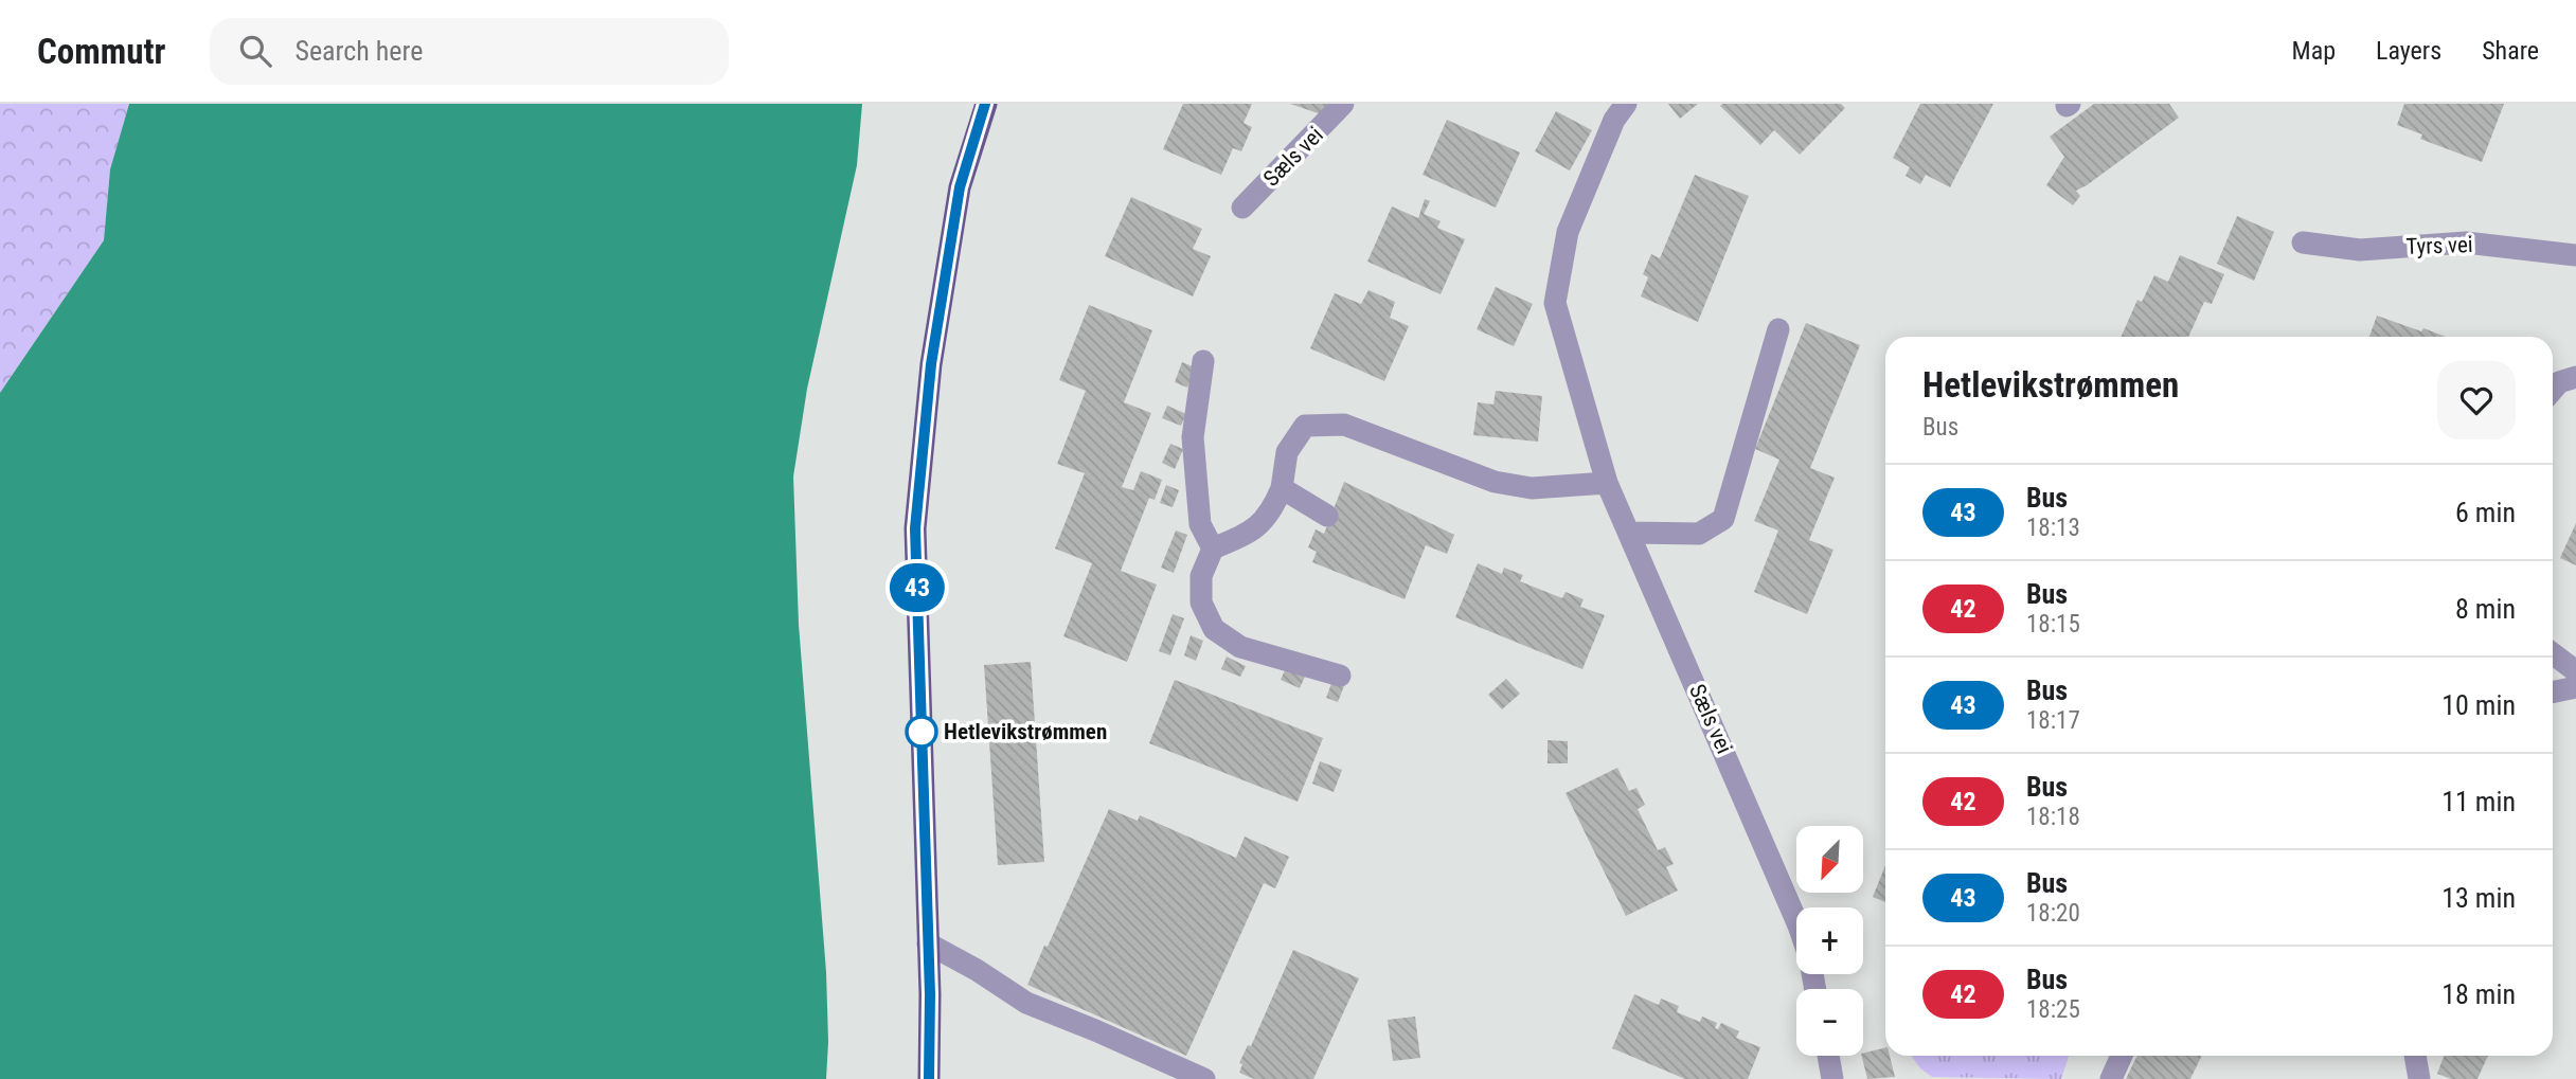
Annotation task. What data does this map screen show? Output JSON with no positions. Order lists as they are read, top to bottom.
{
  "streets": {
    "street": ["Sæls vei", "Tyrs vei"]
  },
  "places": ["Hetlevikstrømmen"],
  "lines": ["bus line 43"],
  "north": "bottom left",
  "page": {
    "header": "Commutr",
    "search": "Search here",
    "nav": ["Map", "Layers", "Share"],
    "on_map": "43",
    "heading": ["Hetlevikstrømmen", "Bus"],
    "list": [
      {
        "mark": "43",
        "name": "Bus",
        "note": "18:13",
        "value": "6 min"
      },
      {
        "mark": "42",
        "name": "Bus",
        "note": "18:15",
        "value": "8 min"
      },
      {
        "mark": "43",
        "name": "Bus",
        "note": "18:17",
        "value": "10 min"
      },
      {
        "mark": "42",
        "name": "Bus",
        "note": "18:18",
        "value": "11 min"
      },
      {
        "mark": "43",
        "name": "Bus",
        "note": "18:20",
        "value": "13 min"
      },
      {
        "mark": "42",
        "name": "Bus",
        "note": "18:25",
        "value": "18 min"
      }
    ],
    "map_buttons": ["+", "−"]
  }
}
